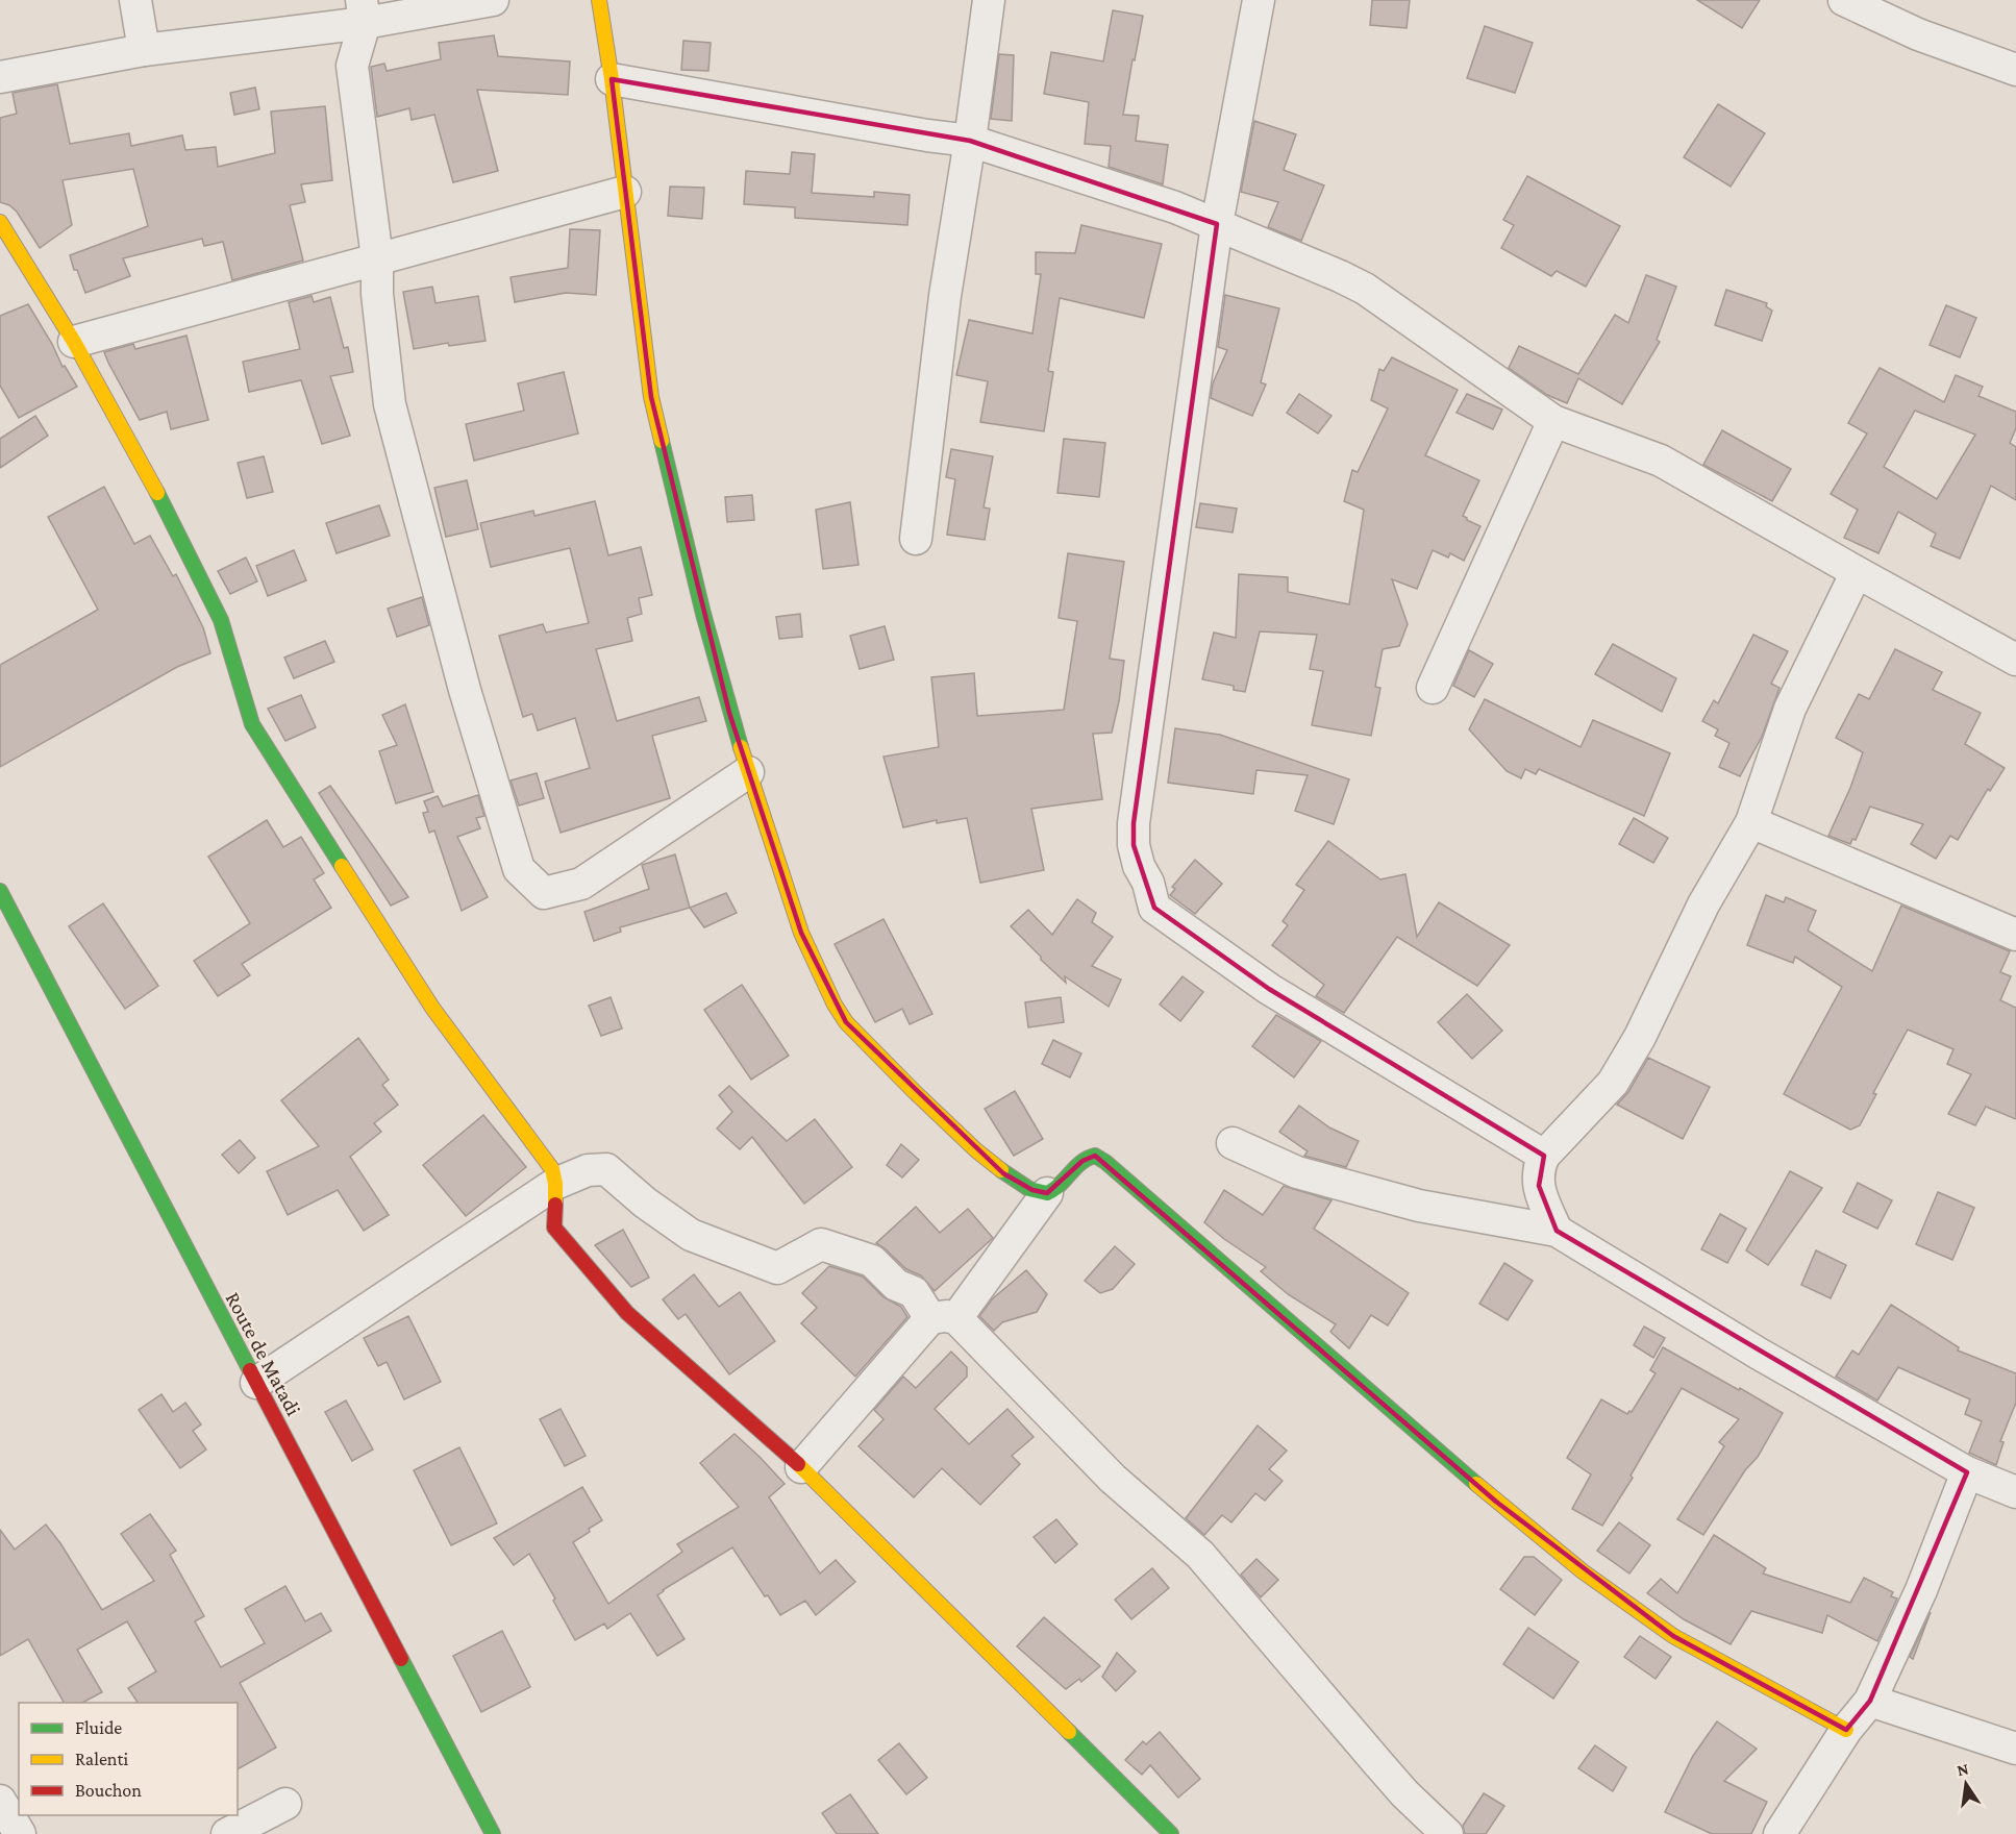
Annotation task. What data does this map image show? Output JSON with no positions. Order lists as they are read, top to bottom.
{
  "streets": {
    "main road": ["Route de Matadi"]
  },
  "legend": ["Fluide", "Ralenti", "Bouchon"],
  "north": "top"
}
